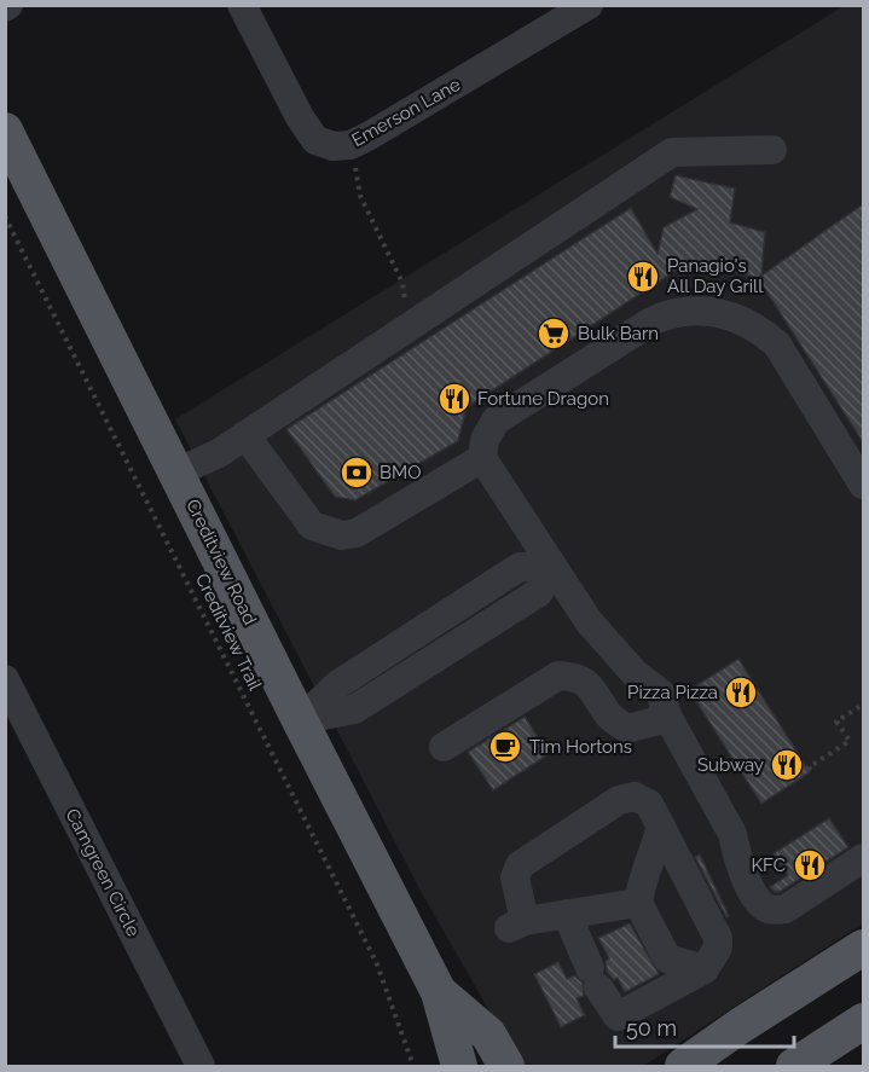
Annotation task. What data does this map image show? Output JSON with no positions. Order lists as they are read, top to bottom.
{
  "streets": {
    "main road": ["Creditview Road"],
    "street": ["Emerson Lane", "Camgreen Circle"],
    "path": ["Creditview Trail"]
  },
  "places": {
    "restaurant": [
      "Panagio's All Day Grill",
      "Fortune Dragon",
      "Pizza Pizza",
      "Subway",
      "KFC"
    ],
    "supermarket": ["Bulk Barn"],
    "bank": ["BMO"],
    "cafe": ["Tim Hortons"]
  },
  "scale_bar": "50 m"
}
